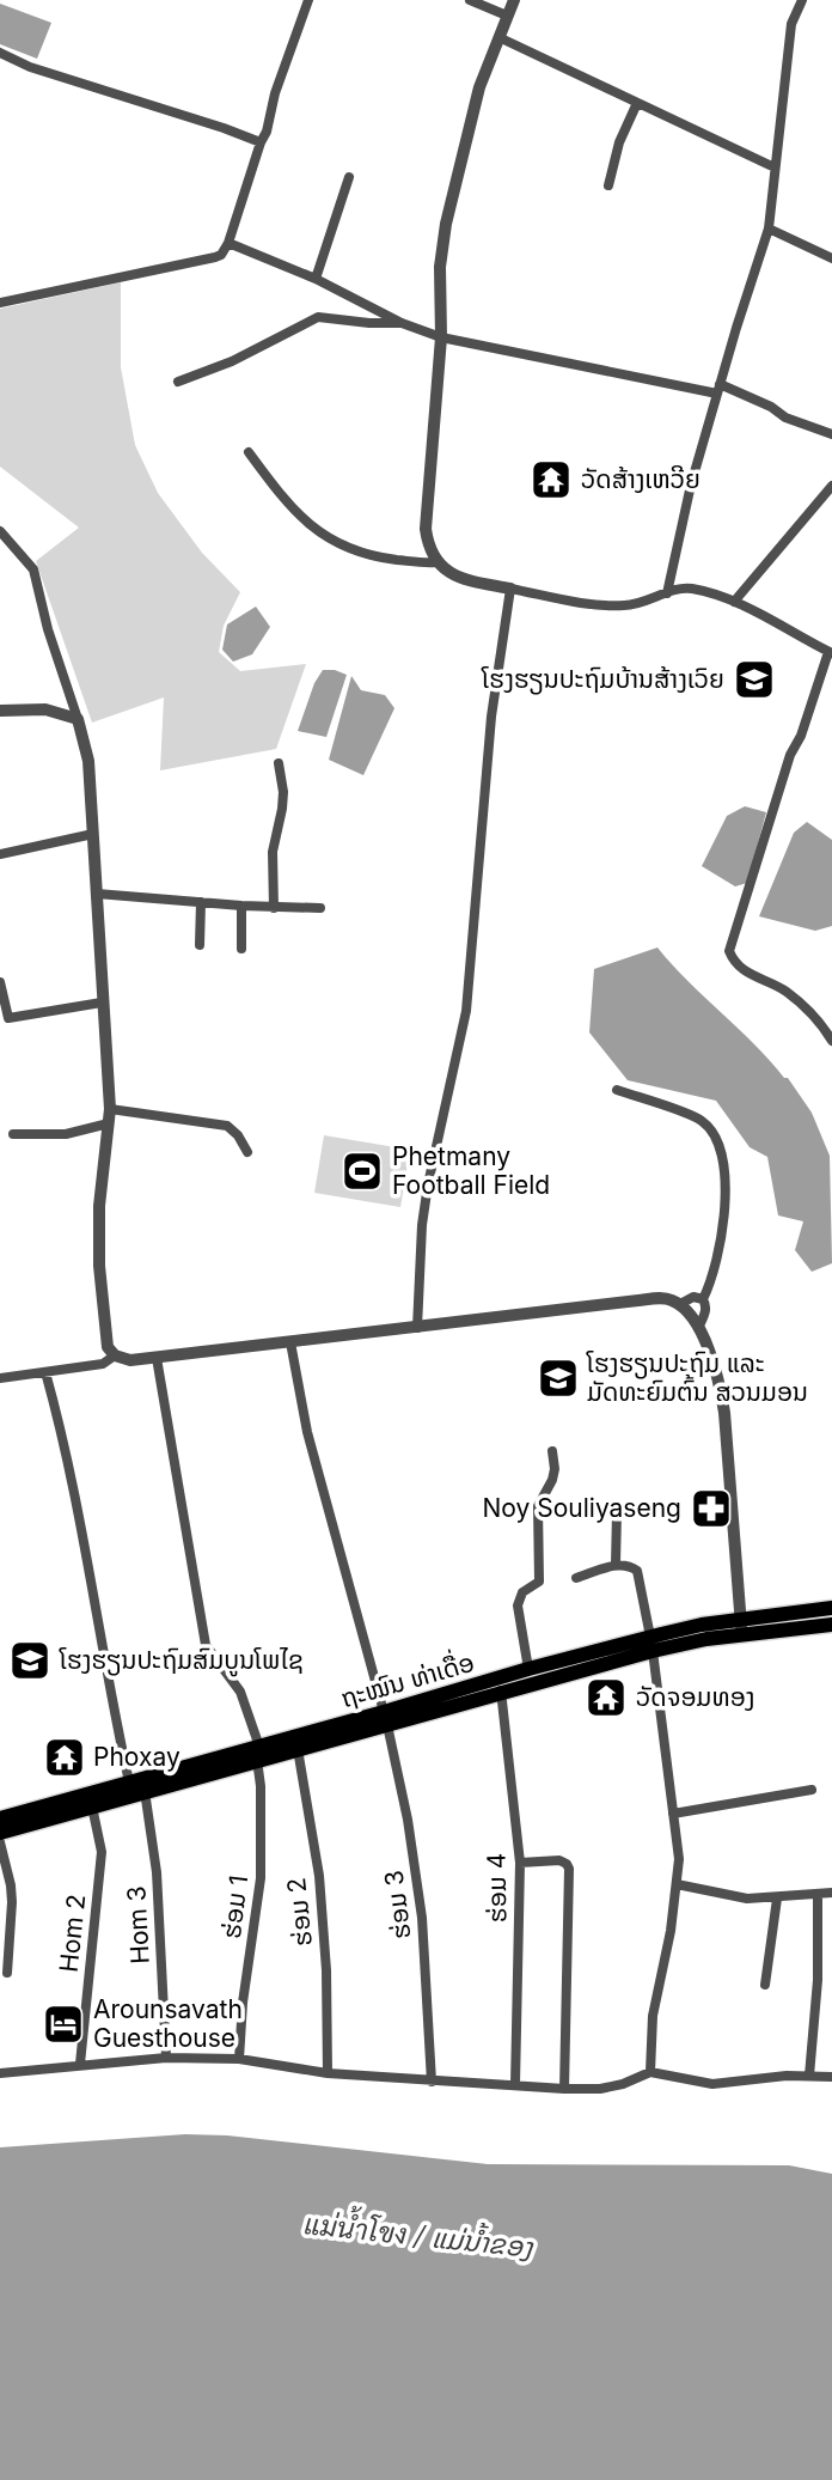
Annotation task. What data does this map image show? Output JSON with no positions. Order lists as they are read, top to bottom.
{
  "streets": {
    "main road": ["ຖະໝົນ ທ່າເດື່ອ"],
    "street": [
      "ຮ່ອມ 4",
      "ຮ່ອມ 3",
      "ຮ່ອມ 1",
      "ຮ່ອມ 2",
      "Hom 3",
      "Hom 2"
    ]
  },
  "crossings": [
    ["ຖະໝົນ ທ່າເດື່ອ", "ຮ່ອມ 4"],
    ["ຖະໝົນ ທ່າເດື່ອ", "ຮ່ອມ 3"],
    ["ຖະໝົນ ທ່າເດື່ອ", "ຮ່ອມ 1"],
    ["ຖະໝົນ ທ່າເດື່ອ", "ຮ່ອມ 2"],
    ["ຖະໝົນ ທ່າເດື່ອ", "Hom 3"],
    ["ຖະໝົນ ທ່າເດື່ອ", "Hom 2"]
  ],
  "water": ["แม่น้ำโขง / ແມ່ນ້ຳຂອງ"],
  "places": {
    "temple": ["ວັດສ້າງເຫວີຍ", "ວັດຈອມທອງ", "Phoxay"],
    "school or university": ["ໂຮງຮຽນປະຖົມບ້ານສ້າງເວົຍ", "ໂຮງຮຽນປະຖົມ ແລະ ມັດທະຍົມຕົ້ນ ສວນມອນ", "ໂຮງຮຽນປະຖົມສົມບູນໂພໄຊ"],
    "sports": ["Phetmany Football Field"],
    "pharmacy": ["Noy Souliyaseng"],
    "hotel": ["Arounsavath Guesthouse"]
  }
}
